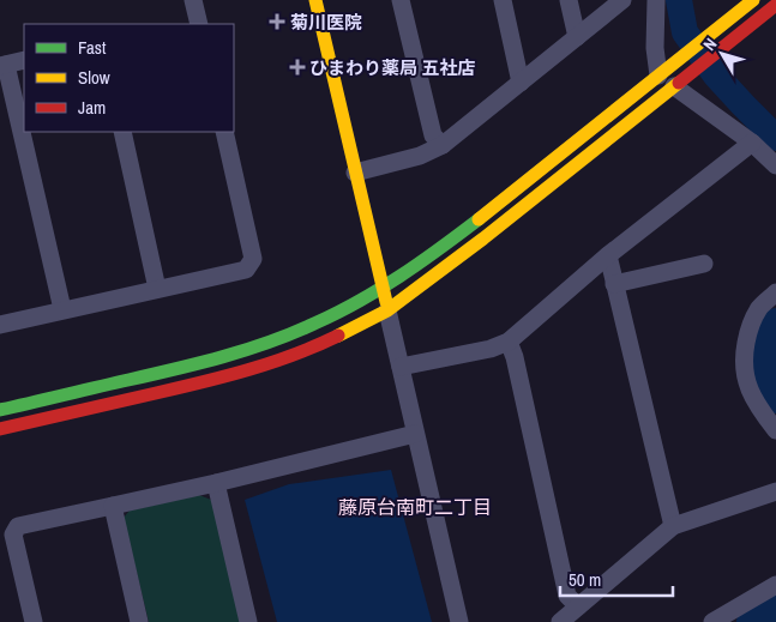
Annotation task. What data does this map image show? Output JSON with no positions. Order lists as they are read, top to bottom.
{
  "districts": ["藤原台南町二丁目"],
  "places": {
    "health": ["菊川医院", "ひまわり薬局 五社店"]
  },
  "legend": ["Fast", "Slow", "Jam"],
  "scale_bar": "50 m",
  "north": "top left"
}
